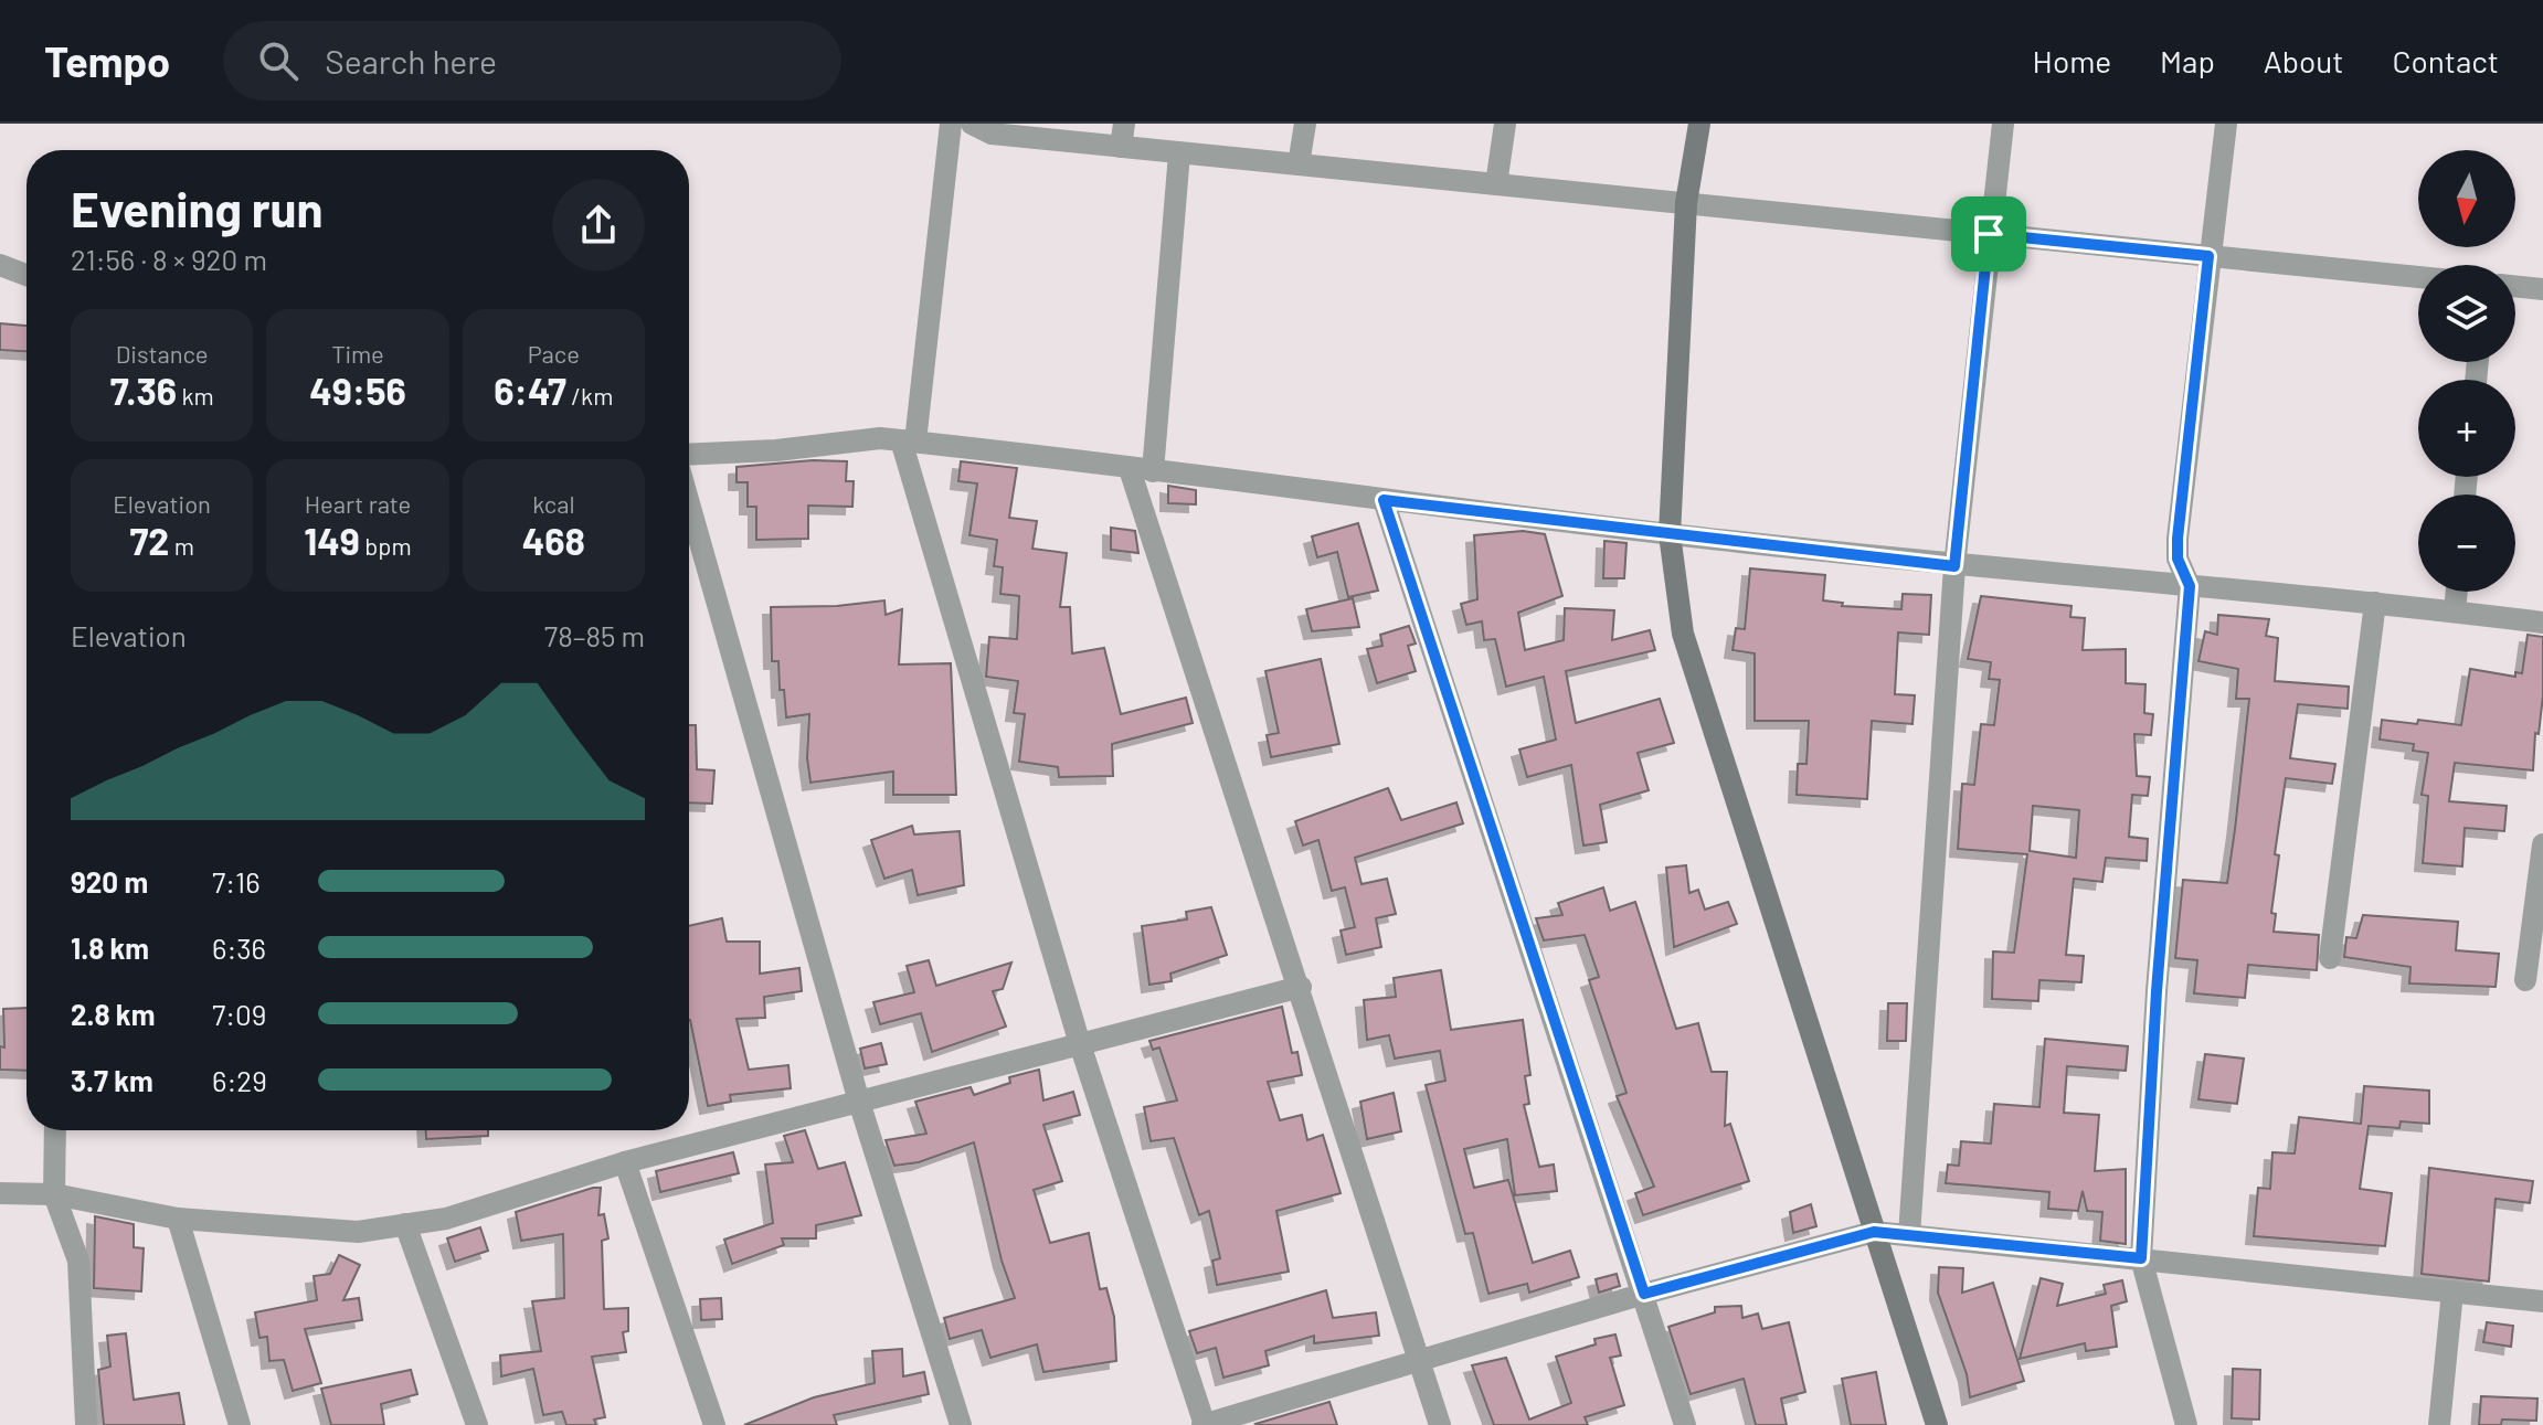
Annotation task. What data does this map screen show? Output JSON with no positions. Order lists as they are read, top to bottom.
{
  "north": "bottom",
  "page": {
    "header": "Tempo",
    "search": "Search here",
    "nav": [
      "Home",
      "Map",
      "About",
      "Contact"
    ],
    "map_buttons": ["+", "−"],
    "heading": ["Evening run", "21:56 · 8 × 920 m"],
    "stats": [
      ["Distance", "7.36 km"],
      ["Time", "49:56"],
      ["Pace", "6:47 /km"],
      ["Elevation", "72 m"],
      ["Heart rate", "149 bpm"],
      ["kcal", "468"]
    ],
    "chart": ["Elevation", "78–85 m"],
    "list": [
      {
        "name": "920 m",
        "note": "7:16"
      },
      {
        "name": "1.8 km",
        "note": "6:36"
      },
      {
        "name": "2.8 km",
        "note": "7:09"
      },
      {
        "name": "3.7 km",
        "note": "6:29"
      }
    ]
  }
}
